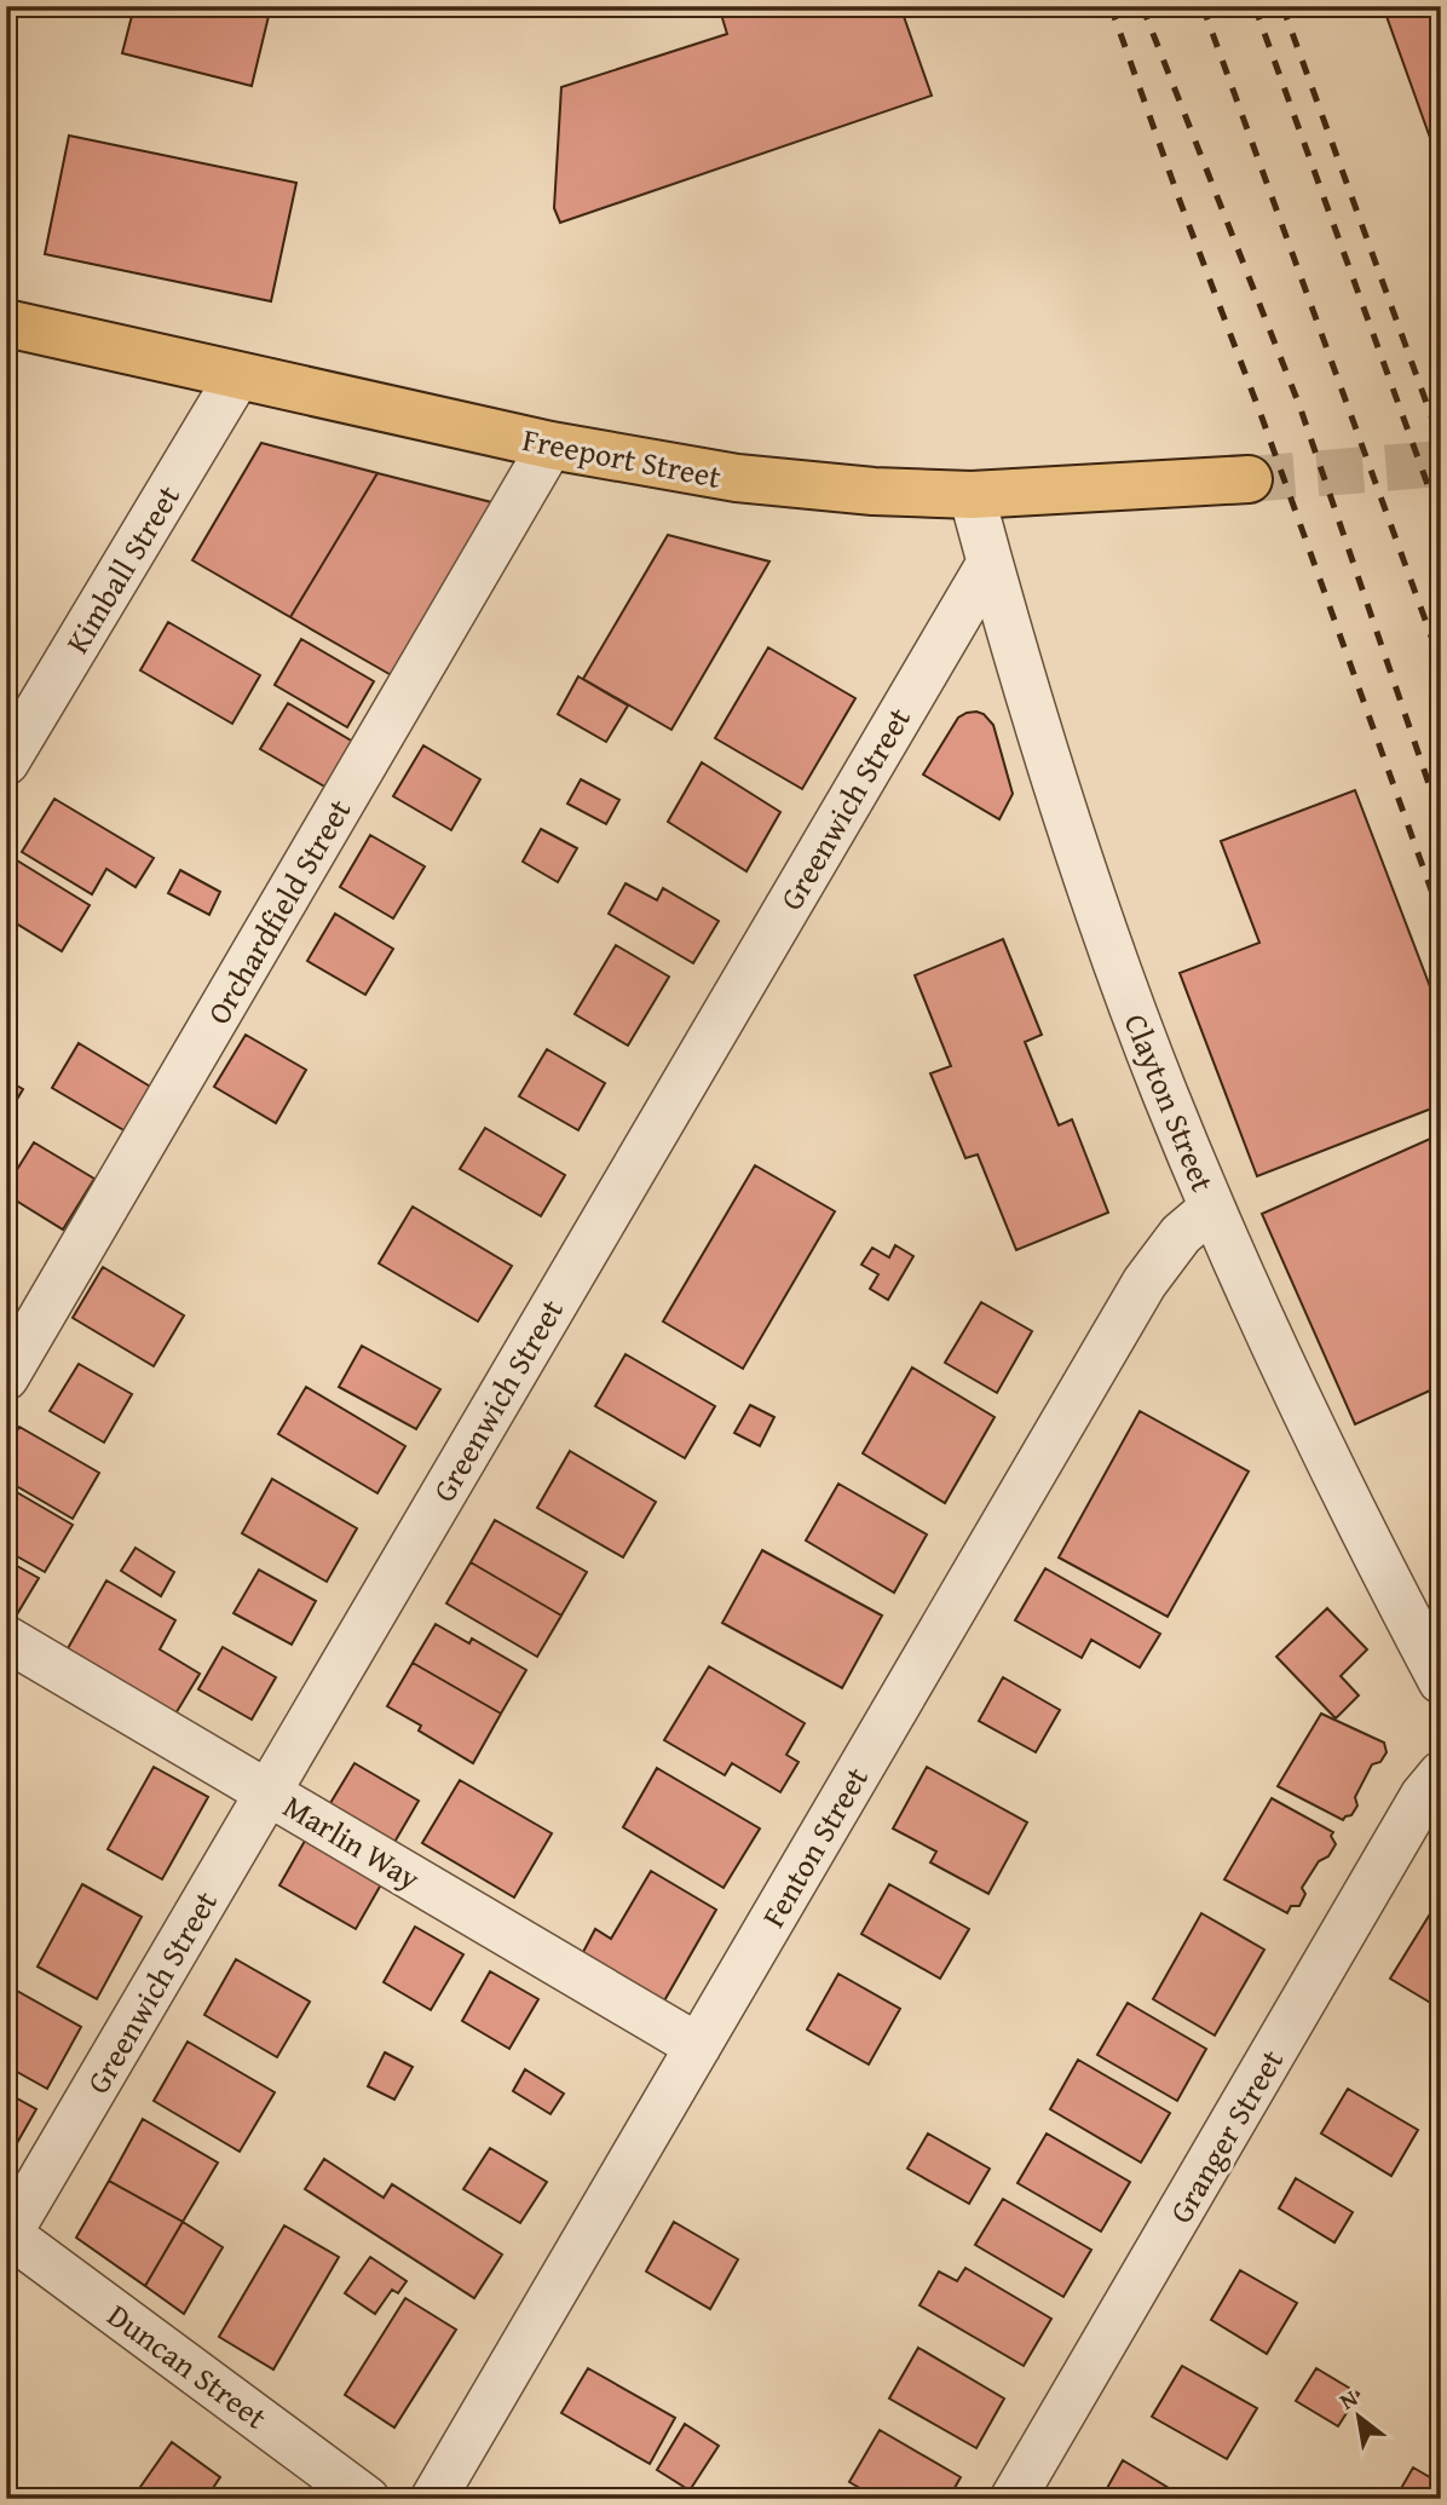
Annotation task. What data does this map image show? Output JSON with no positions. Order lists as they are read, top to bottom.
{
  "streets": {
    "main road": ["Freeport Street"],
    "street": [
      "Kimball Street",
      "Greenwich Street",
      "Orchardfield Street",
      "Clayton Street",
      "Marlin Way",
      "Fenton Street",
      "Granger Street",
      "Duncan Street"
    ]
  },
  "crossings": [
    ["Freeport Street", "Kimball Street"],
    ["Freeport Street", "Orchardfield Street"],
    ["Freeport Street", "Clayton Street"],
    ["Greenwich Street", "Clayton Street"],
    ["Greenwich Street", "Marlin Way"],
    ["Greenwich Street", "Duncan Street"],
    ["Clayton Street", "Fenton Street"],
    ["Marlin Way", "Fenton Street"]
  ],
  "north": "top left"
}
